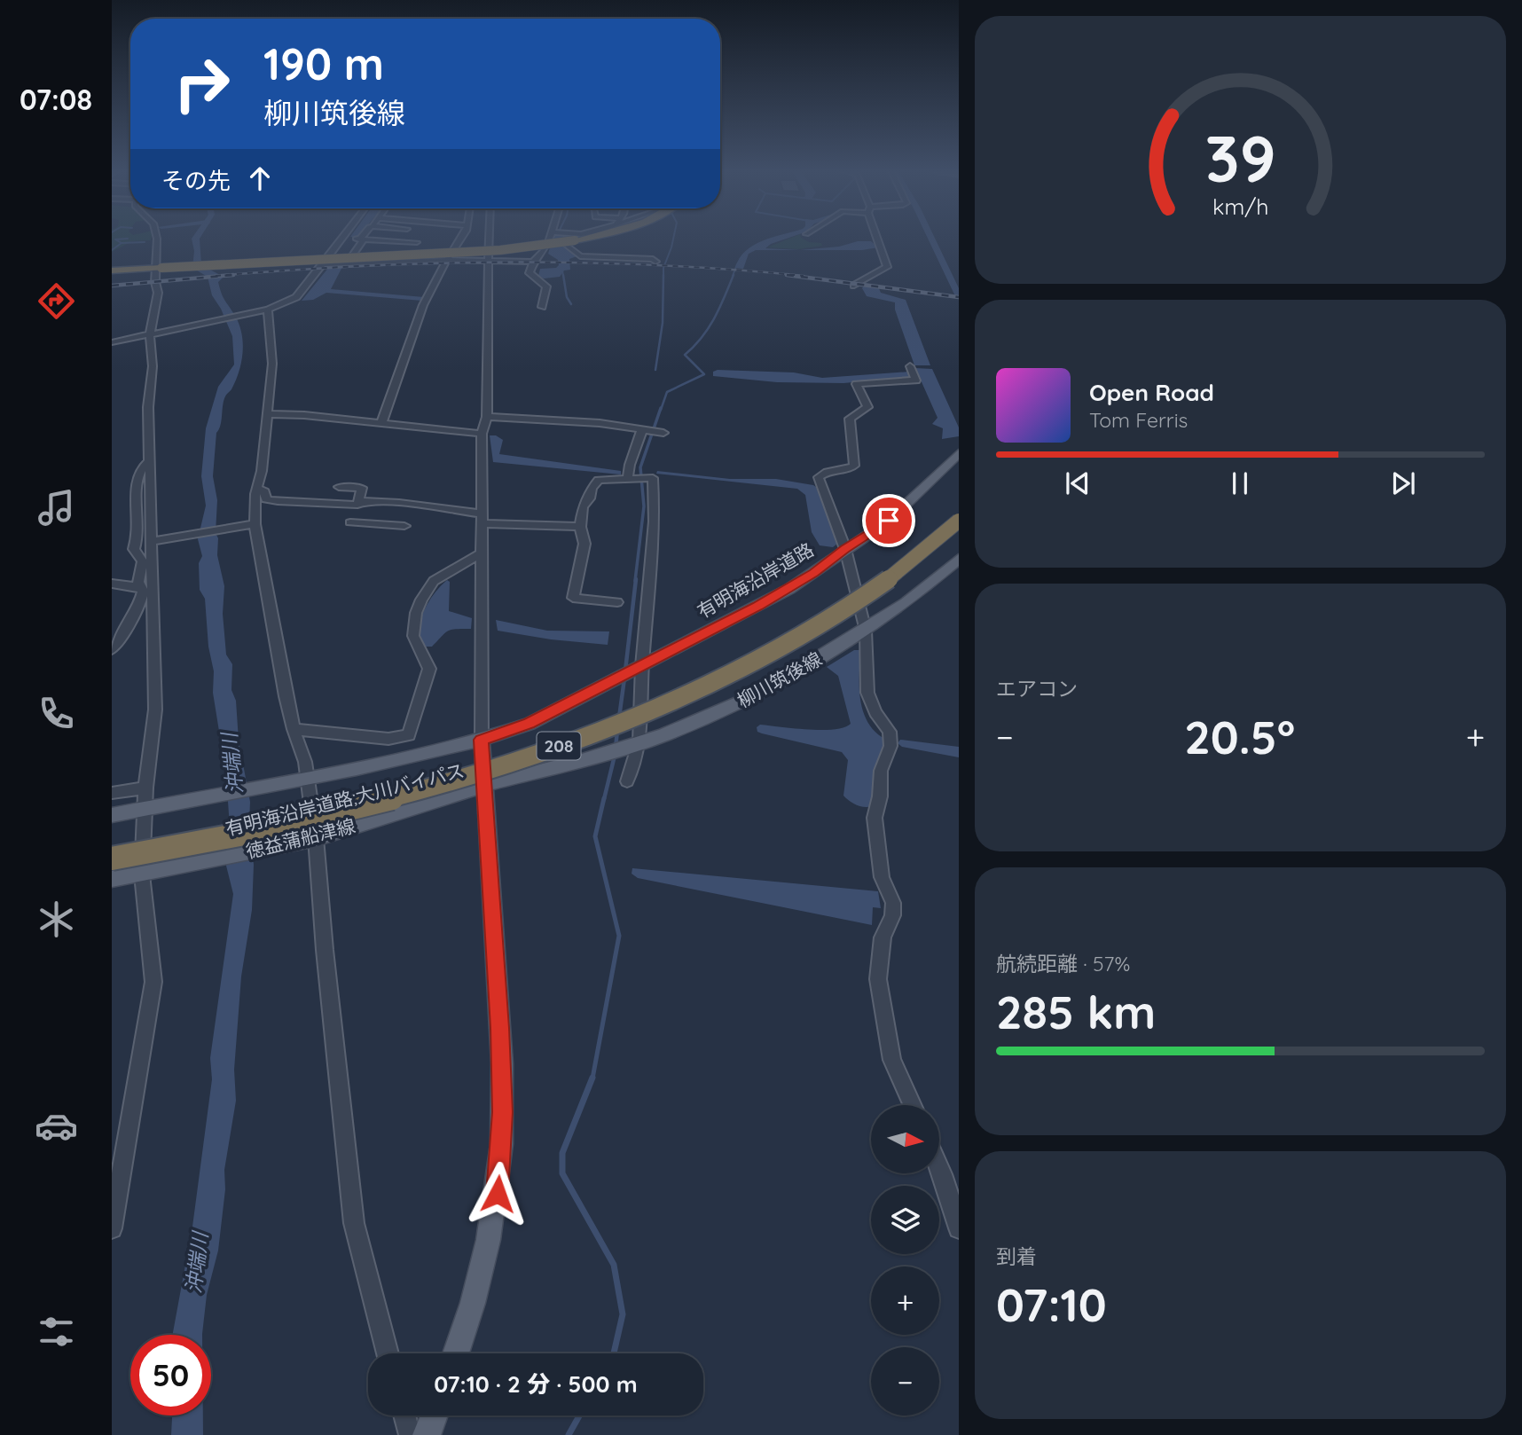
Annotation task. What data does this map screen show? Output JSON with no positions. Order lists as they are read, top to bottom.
{
  "streets": {
    "highway": ["208", "有明海沿岸道路;大川バイパス"],
    "main road": ["有明海沿岸道路", "柳川筑後線", "徳益蒲船津線"]
  },
  "crossings": [
    ["柳川筑後線", "徳益蒲船津線"]
  ],
  "water": ["沖端川"],
  "north": "right",
  "page": {
    "tabs": "07:08",
    "turn": ["190 m", "柳川筑後線"],
    "then": "その先",
    "song": ["Open Road", "Tom Ferris"],
    "tile": [
      "エアコン",
      ["航続距離 · 57%", "285 km"],
      ["到着", "07:10"]
    ],
    "heat": ["−", "20.5°", "+"],
    "map_buttons": ["+", "−"],
    "limit": "50",
    "trip": "07:10 · 2 分 · 500 m",
    "gauge": ["39", "km/h"]
  }
}
